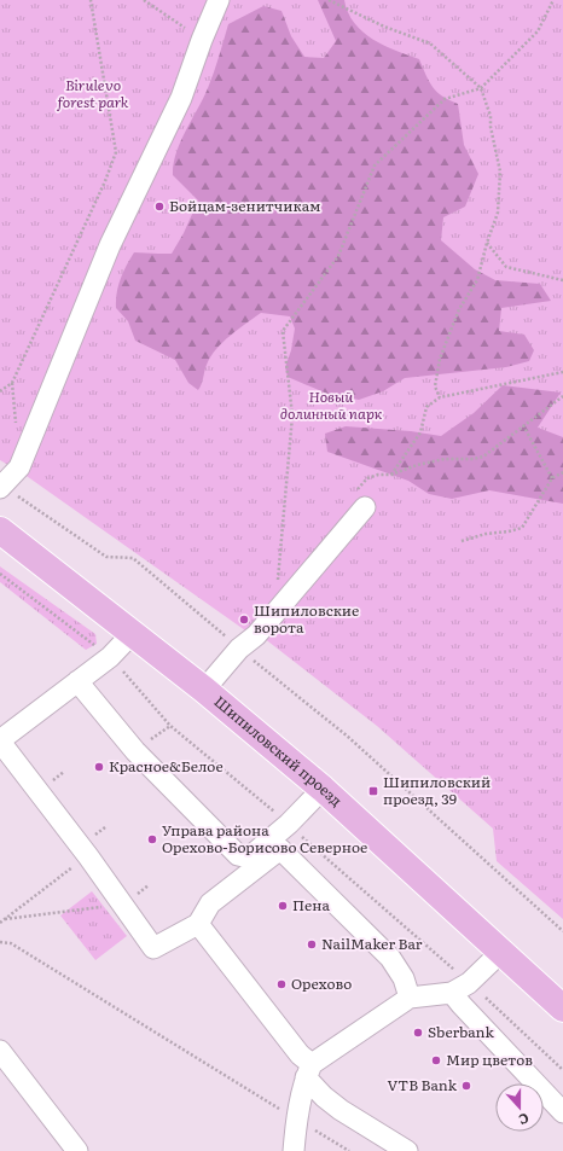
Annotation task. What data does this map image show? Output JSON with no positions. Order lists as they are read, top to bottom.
{
  "streets": {
    "main road": ["Шипиловский проезд"]
  },
  "parks": ["Birulevo forest park", "Новый долинный парк"],
  "places": {
    "other": [
      "Бойцам-зенитчикам",
      "Шипиловские ворота",
      "Красное&Белое",
      "Управа района Орехово-Борисово Северное",
      "Пена",
      "NailMaker Bar",
      "Орехово",
      "Sberbank",
      "Мир цветов",
      "VTB Bank"
    ],
    "transit": ["Шипиловский проезд, 39"]
  },
  "north": "bottom"
}
